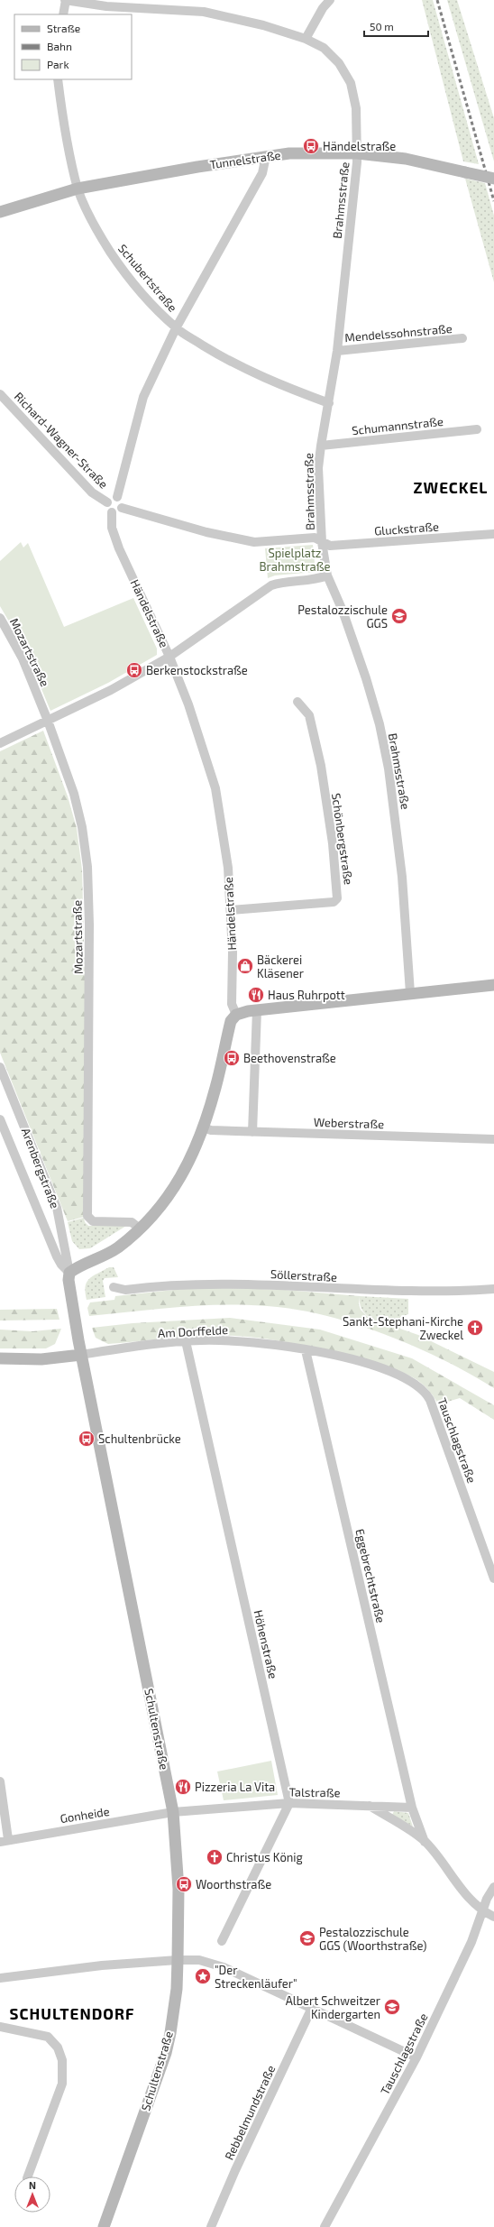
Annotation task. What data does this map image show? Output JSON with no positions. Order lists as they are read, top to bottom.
{
  "streets": {
    "street": [
      "Tunnelstraße",
      "Brahmsstraße",
      "Schubertstraße",
      "Mendelssohnstraße",
      "Schumannstraße",
      "Richard-Wagner-Straße",
      "Gluckstraße",
      "Händelstraße",
      "Mozartstraße",
      "Schönbergstraße",
      "Weberstraße",
      "Arenbergstraße",
      "Söllerstraße",
      "Am Dorffelde",
      "Tauschlagstraße",
      "Eggebrechtstraße",
      "Höhenstraße",
      "Schultenstraße",
      "Talstraße",
      "Gonheide",
      "Rebbelmundstraße"
    ]
  },
  "crossings": [
    ["Tunnelstraße", "Brahmsstraße"],
    ["Tunnelstraße", "Schubertstraße"],
    ["Brahmsstraße", "Schubertstraße"],
    ["Brahmsstraße", "Mendelssohnstraße"],
    ["Brahmsstraße", "Schumannstraße"],
    ["Brahmsstraße", "Gluckstraße"],
    ["Richard-Wagner-Straße", "Händelstraße"],
    ["Händelstraße", "Schönbergstraße"],
    ["Arenbergstraße", "Am Dorffelde"],
    ["Arenbergstraße", "Schultenstraße"],
    ["Am Dorffelde", "Tauschlagstraße"],
    ["Am Dorffelde", "Eggebrechtstraße"],
    ["Am Dorffelde", "Höhenstraße"],
    ["Am Dorffelde", "Schultenstraße"],
    ["Tauschlagstraße", "Eggebrechtstraße"],
    ["Eggebrechtstraße", "Talstraße"],
    ["Höhenstraße", "Talstraße"],
    ["Schultenstraße", "Talstraße"],
    ["Schultenstraße", "Gonheide"],
    ["Talstraße", "Gonheide"]
  ],
  "districts": ["ZWECKEL", "SCHULTENDORF"],
  "parks": ["Spielplatz Brahmstraße"],
  "places": {
    "bus stop": [
      "Händelstraße",
      "Berkenstockstraße",
      "Beethovenstraße",
      "Schultenbrücke",
      "Woorthstraße"
    ],
    "school or university": ["Pestalozzischule GGS", "Pestalozzischule GGS (Woorthstraße)", "Albert Schweitzer Kindergarten"],
    "shop": ["Bäckerei Kläsener"],
    "restaurant": ["Haus Ruhrpott", "Pizzeria La Vita"],
    "church": ["Sankt-Stephani-Kirche Zweckel", "Christus König"],
    "place": ["\"Der Streckenläufer\""]
  },
  "legend": ["Straße", "Bahn", "Park"],
  "scale_bar": "50 m",
  "north": "top"
}
